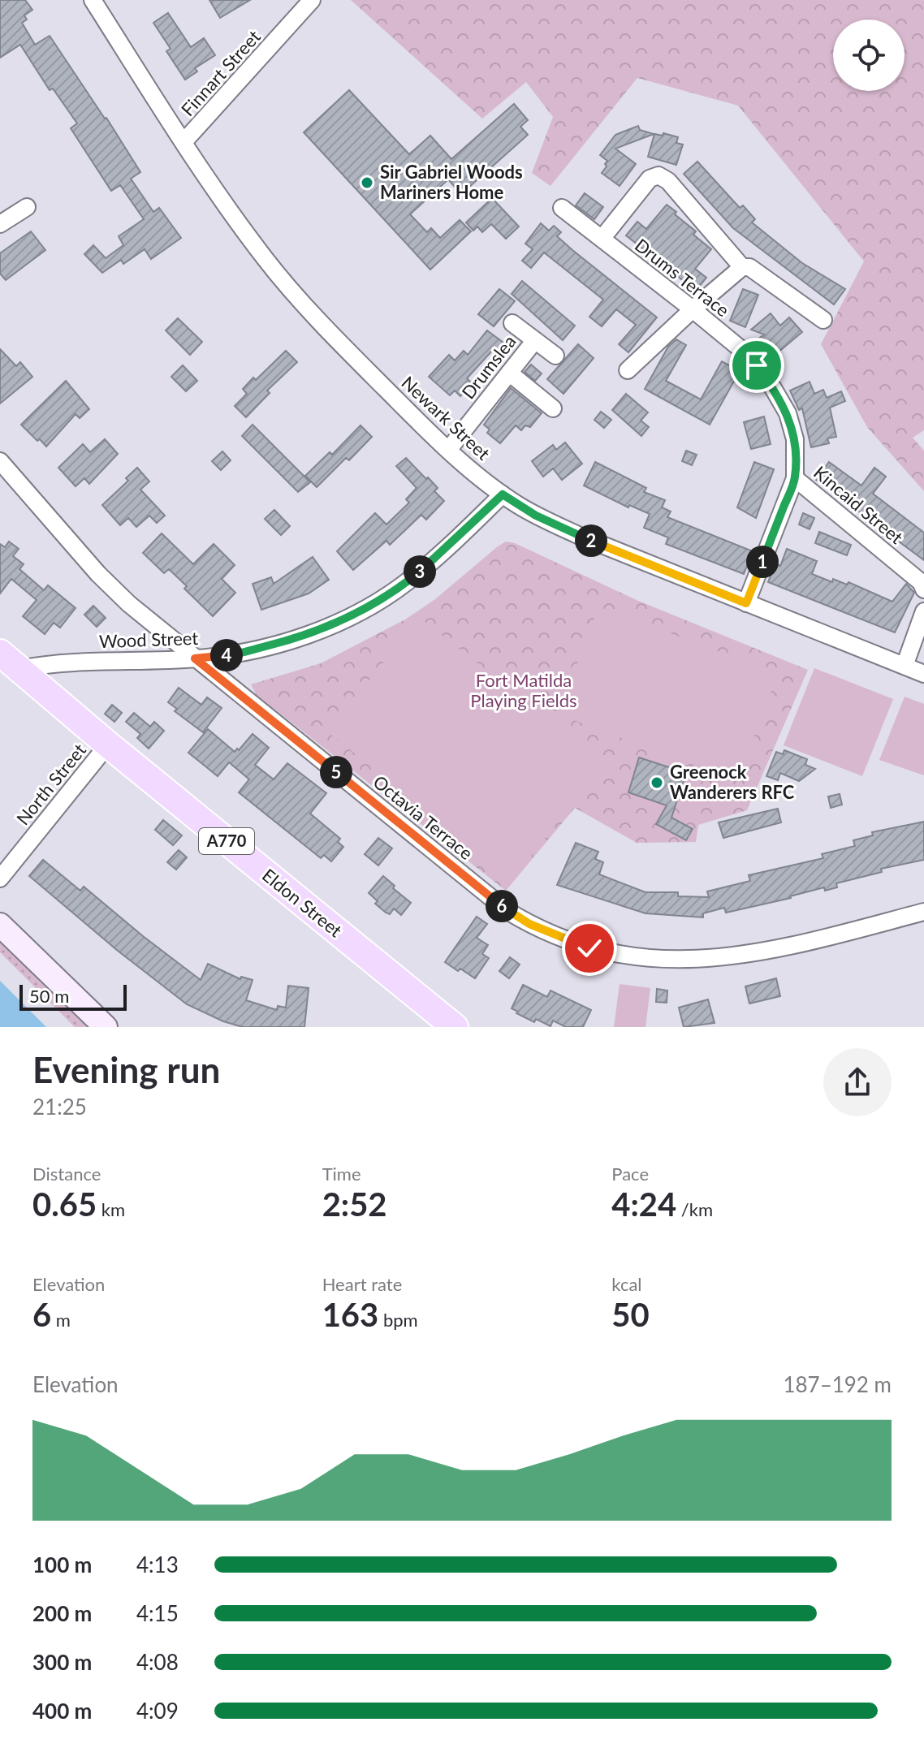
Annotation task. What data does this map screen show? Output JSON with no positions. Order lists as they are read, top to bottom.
{
  "streets": {
    "main road": ["A770", "Eldon Street"],
    "street": [
      "Finnart Street",
      "Drums Terrace",
      "Drumslea",
      "Newark Street",
      "Kincaid Street",
      "Wood Street",
      "North Street",
      "Octavia Terrace"
    ]
  },
  "crossings": [
    ["Finnart Street", "Newark Street"],
    ["Drums Terrace", "Newark Street"],
    ["Drums Terrace", "Kincaid Street"],
    ["Drumslea", "Newark Street"],
    ["Newark Street", "Wood Street"],
    ["Wood Street", "Octavia Terrace"],
    ["Wood Street", "Eldon Street"],
    ["North Street", "Eldon Street"]
  ],
  "parks": ["Fort Matilda Playing Fields"],
  "places": ["Sir Gabriel Woods Mariners Home", "Greenock Wanderers RFC"],
  "scale_bar": "50 m",
  "page": {
    "pins": [
      "2",
      "1",
      "3",
      "4",
      "5",
      "6"
    ],
    "scale": "50 m",
    "heading": ["Evening run", "21:25"],
    "stats": [
      ["Distance", "0.65 km"],
      ["Time", "2:52"],
      ["Pace", "4:24 /km"],
      ["Elevation", "6 m"],
      ["Heart rate", "163 bpm"],
      ["kcal", "50"]
    ],
    "chart": ["Elevation", "187–192 m"],
    "list": [
      {
        "name": "100 m",
        "note": "4:13"
      },
      {
        "name": "200 m",
        "note": "4:15"
      },
      {
        "name": "300 m",
        "note": "4:08"
      },
      {
        "name": "400 m",
        "note": "4:09"
      }
    ]
  }
}
